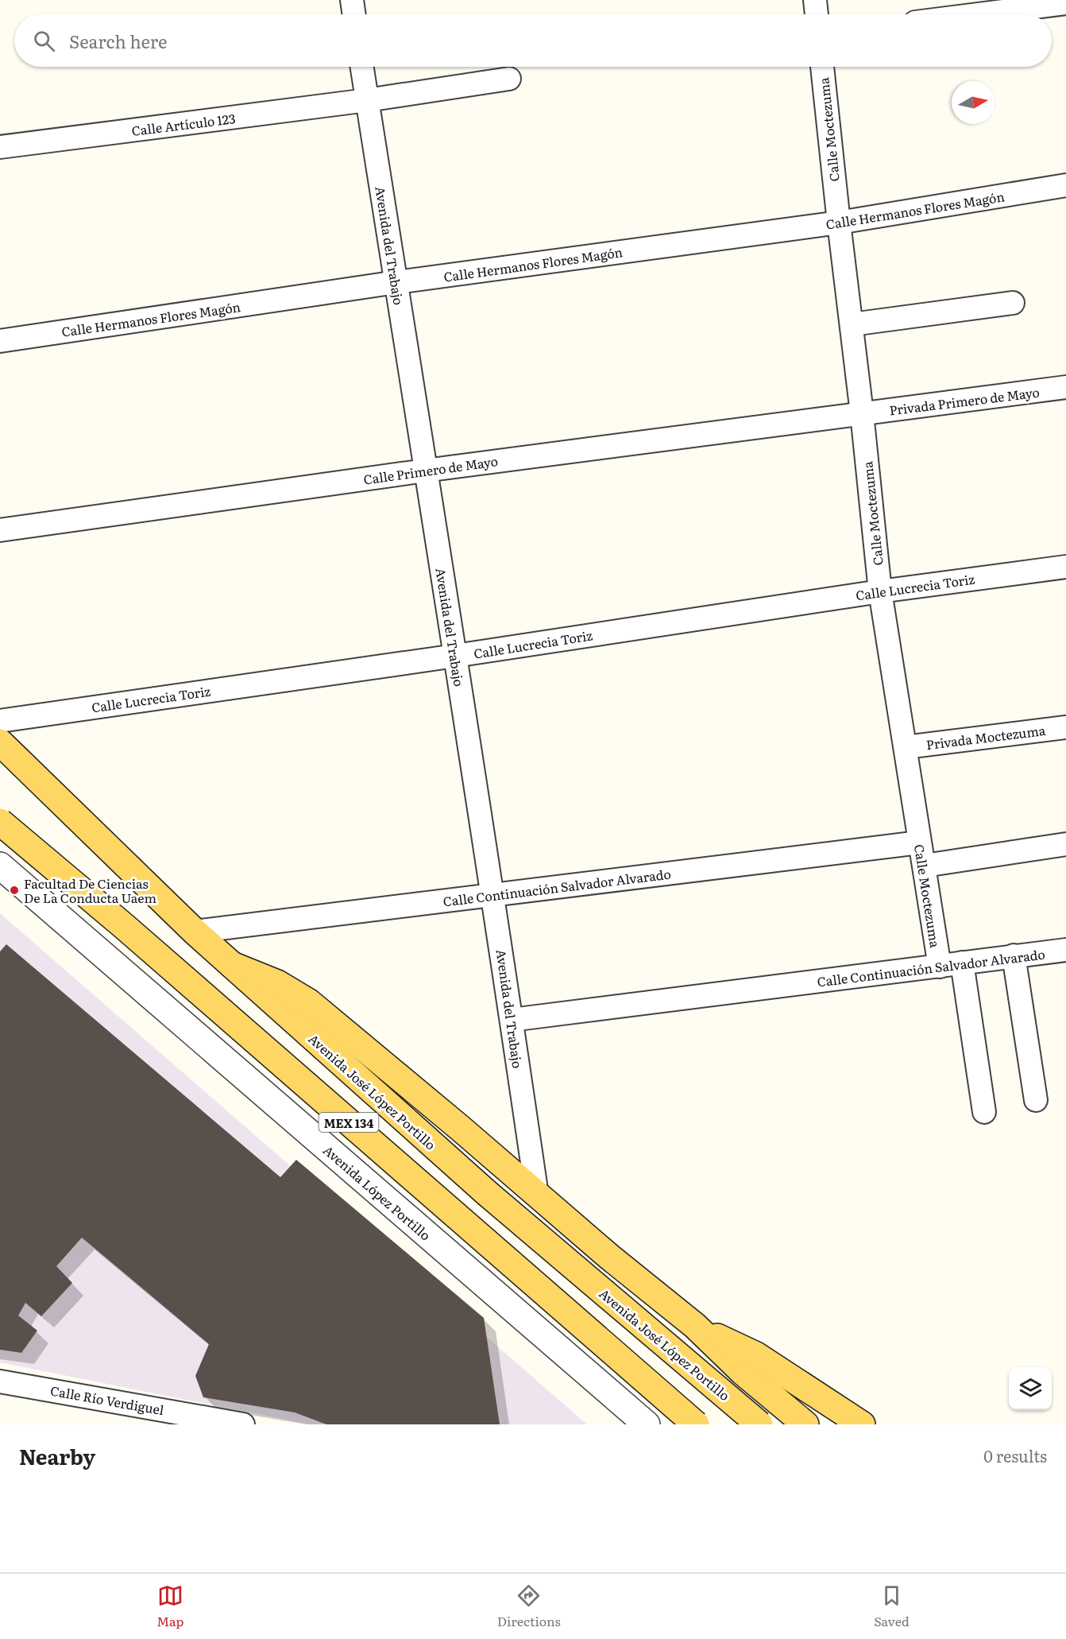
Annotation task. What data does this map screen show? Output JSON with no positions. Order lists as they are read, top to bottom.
{
  "streets": {
    "main road": ["Avenida José López Portillo", "MEX 134"],
    "street": [
      "Calle Artículo 123",
      "Calle Moctezuma",
      "Calle Hermanos Flores Magón",
      "Avenida del Trabajo",
      "Privada Primero de Mayo",
      "Calle Primero de Mayo",
      "Calle Lucrecia Toriz",
      "Privada Moctezuma",
      "Calle Continuación Salvador Alvarado",
      "Avenida López Portillo",
      "Calle Río Verdiguel"
    ]
  },
  "crossings": [
    ["Calle Artículo 123", "Avenida del Trabajo"],
    ["Calle Moctezuma", "Calle Hermanos Flores Magón"],
    ["Calle Moctezuma", "Privada Primero de Mayo"],
    ["Calle Moctezuma", "Calle Primero de Mayo"],
    ["Calle Moctezuma", "Calle Lucrecia Toriz"],
    ["Calle Moctezuma", "Privada Moctezuma"],
    ["Calle Moctezuma", "Calle Continuación Salvador Alvarado"],
    ["Calle Hermanos Flores Magón", "Avenida del Trabajo"],
    ["Avenida del Trabajo", "Calle Primero de Mayo"],
    ["Avenida del Trabajo", "Calle Lucrecia Toriz"],
    ["Avenida del Trabajo", "Calle Continuación Salvador Alvarado"],
    ["Privada Primero de Mayo", "Calle Primero de Mayo"],
    ["Calle Continuación Salvador Alvarado", "Avenida José López Portillo"]
  ],
  "places": ["Facultad De Ciencias De La Conducta Uaem"],
  "north": "right",
  "page": {
    "search": "Search here",
    "heading": ["Nearby", "0 results"],
    "nav": ["Map", "Directions", "Saved"]
  }
}
